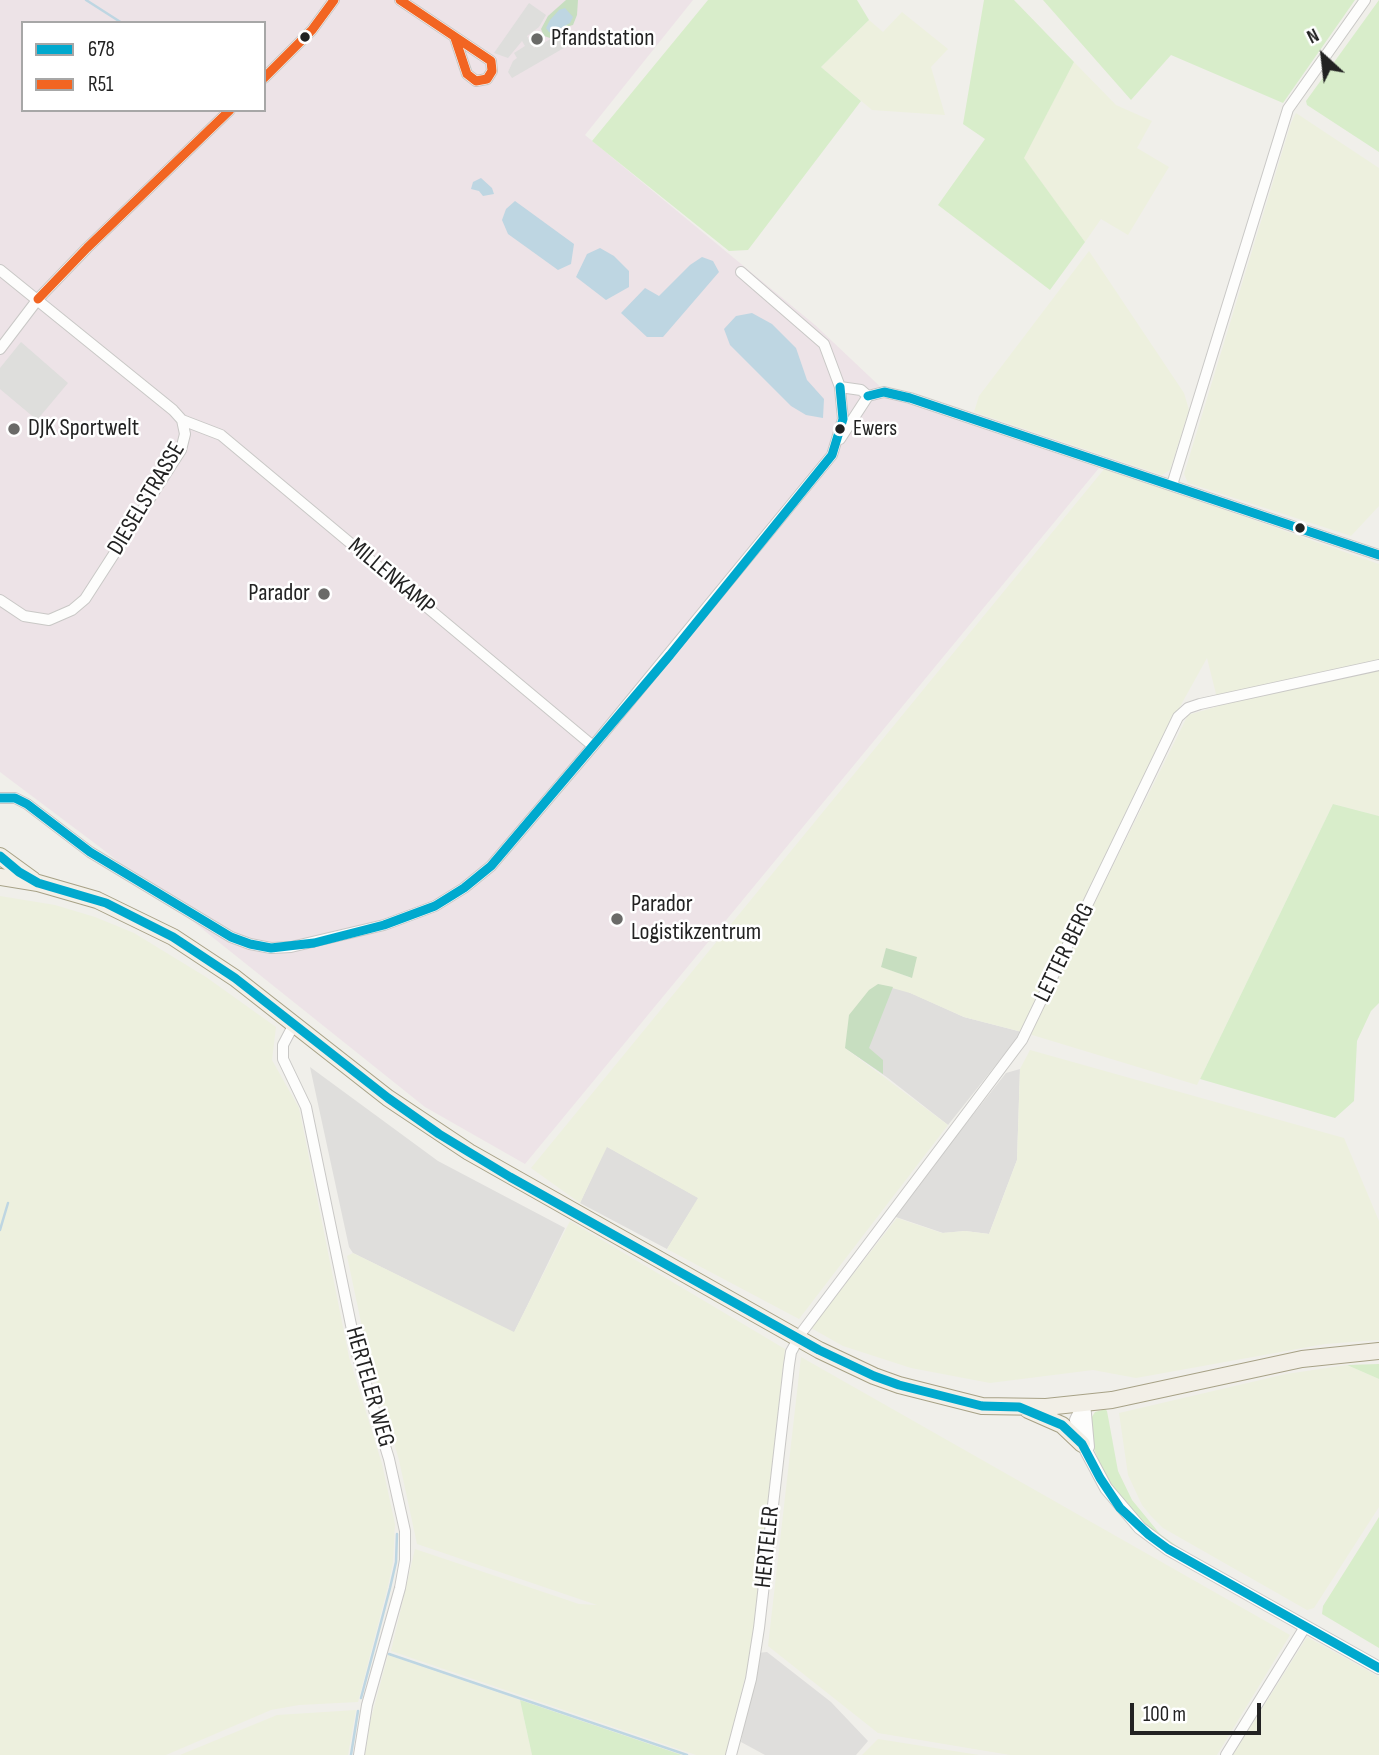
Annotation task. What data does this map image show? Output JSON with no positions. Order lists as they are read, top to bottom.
{
  "streets": {
    "street": [
      "DIESELSTRASSE",
      "MILLENKAMP",
      "LETTER BERG",
      "HERTELER WEG",
      "HERTELER"
    ]
  },
  "crossings": [
    ["DIESELSTRASSE", "MILLENKAMP"],
    ["LETTER BERG", "HERTELER"]
  ],
  "places": [
    "Pfandstation",
    "DJK Sportwelt",
    "Ewers",
    "Parador",
    "Parador Logistikzentrum"
  ],
  "lines": ["transit line R51", "transit line 678"],
  "legend": ["678", "R51"],
  "scale_bar": "100 m",
  "north": "top left"
}
